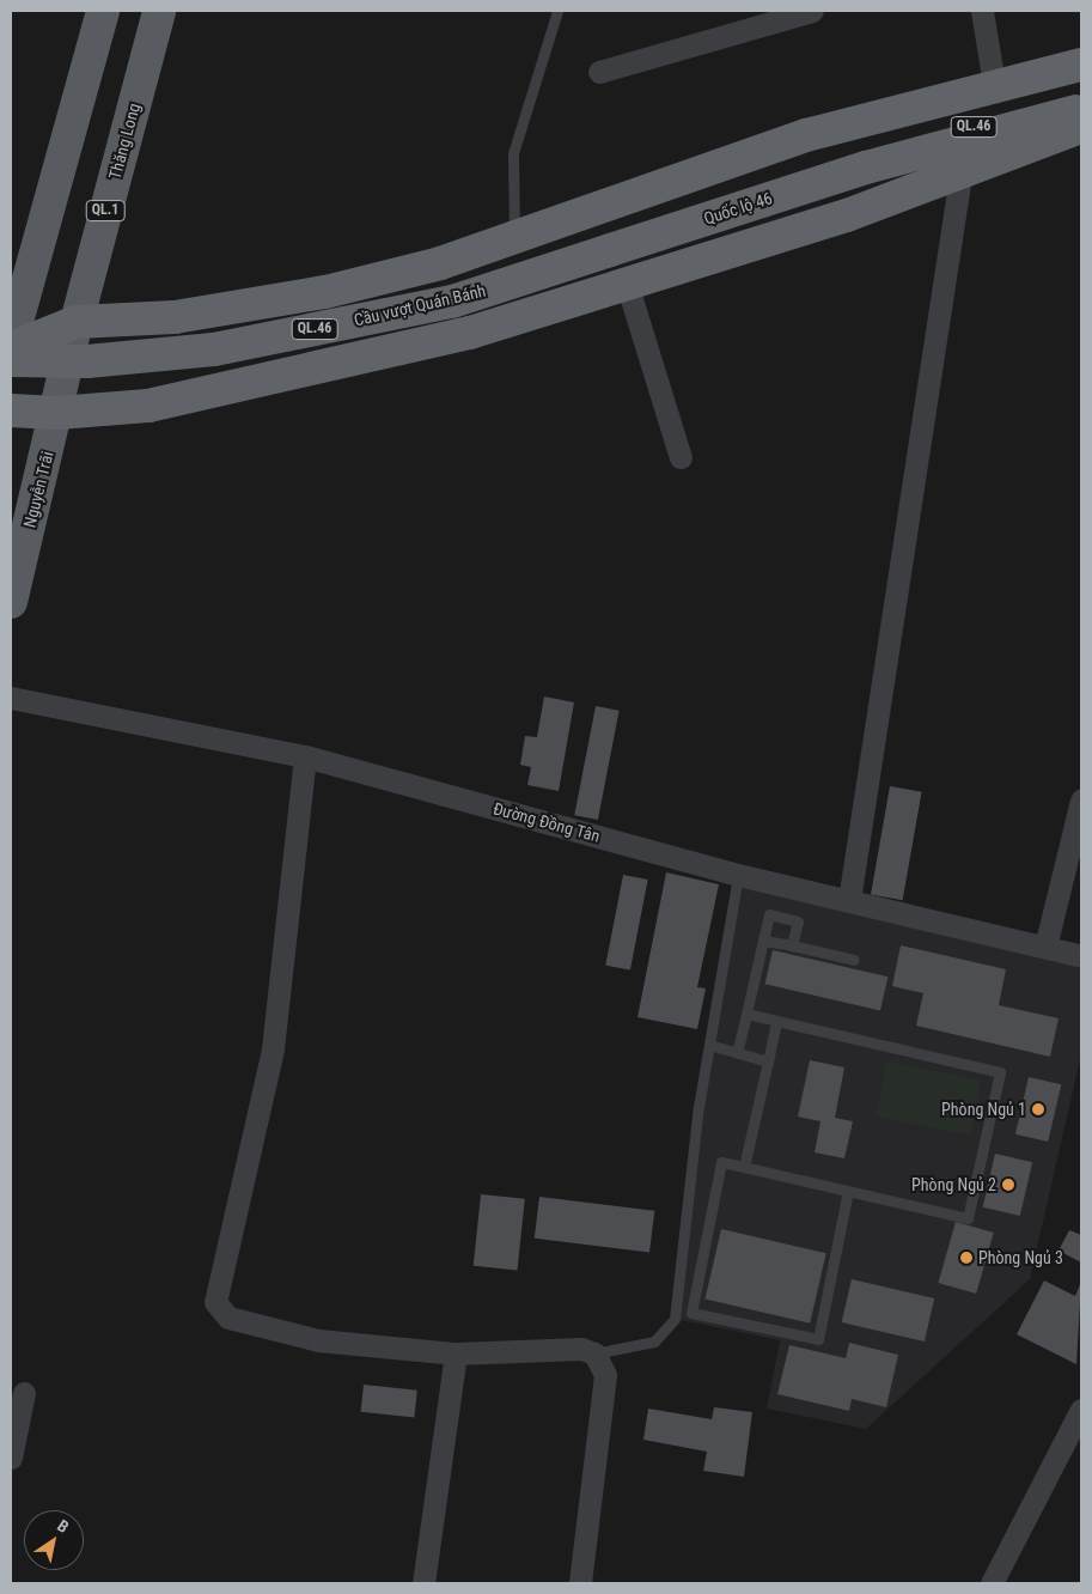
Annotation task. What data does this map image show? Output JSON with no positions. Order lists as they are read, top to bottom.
{
  "streets": {
    "highway": ["QL.46", "Quốc lộ 46", "Cầu vượt Quán Bánh"],
    "main road": ["Thăng Long", "QL.1", "Nguyễn Trãi"],
    "street": ["Đường Đồng Tân"]
  },
  "crossings": [
    ["Thăng Long", "Nguyễn Trãi"],
    ["Quốc lộ 46", "Cầu vượt Quán Bánh"]
  ],
  "places": ["Phòng Ngủ 1", "Phòng Ngủ 2", "Phòng Ngủ 3"],
  "north": "top right"
}
